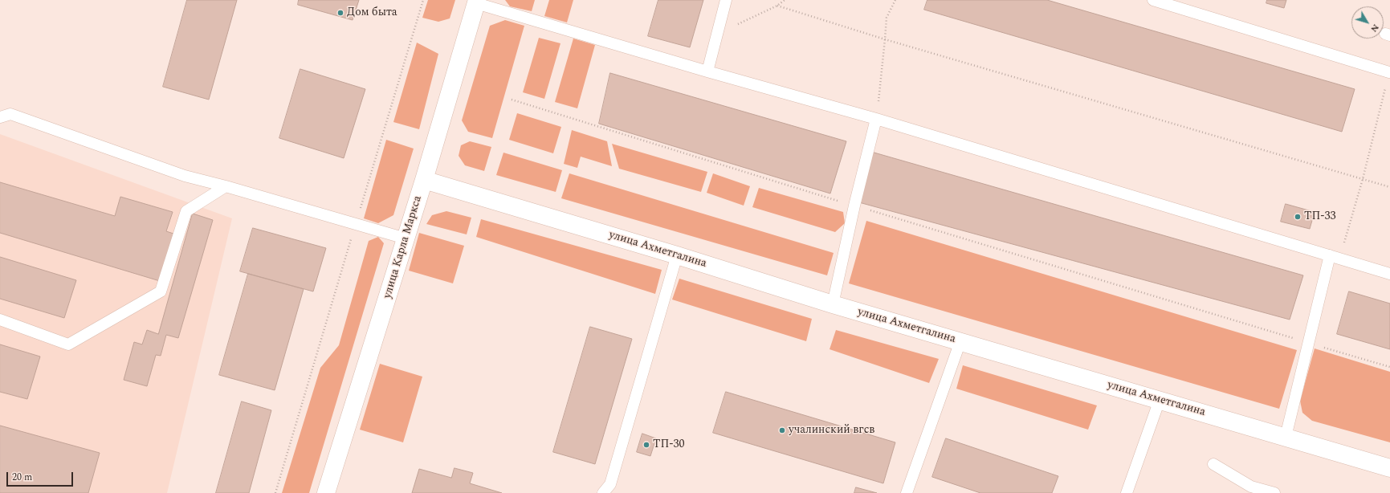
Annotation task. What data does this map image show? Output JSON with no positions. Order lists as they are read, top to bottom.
{
  "streets": {
    "main road": ["улица Карла Маркса", "улица Ахметгалина"]
  },
  "crossings": [
    ["улица Карла Маркса", "улица Ахметгалина"]
  ],
  "places": [
    "Дом быта",
    "ТП-33",
    "учалинский вгсв",
    "ТП-30"
  ],
  "scale_bar": "20 m",
  "north": "bottom right"
}
